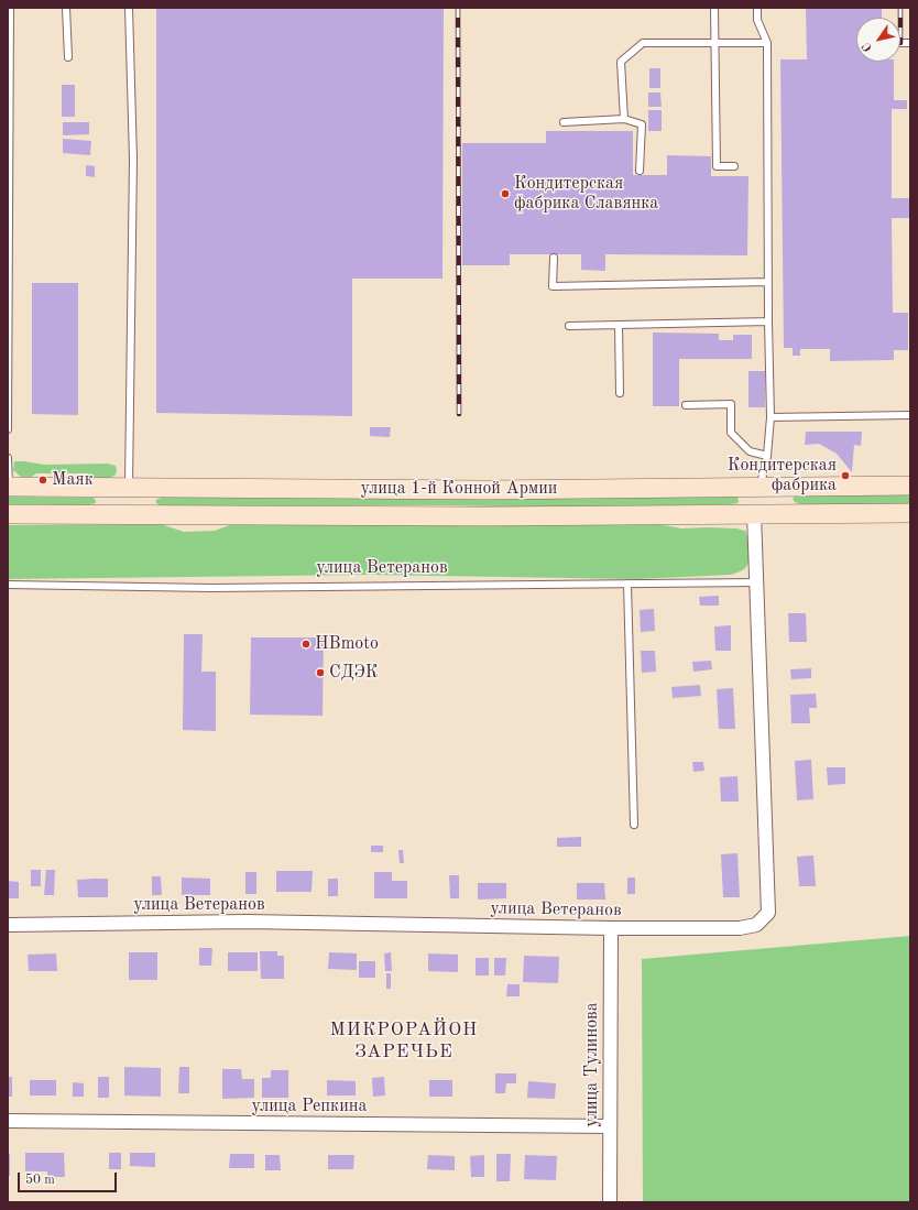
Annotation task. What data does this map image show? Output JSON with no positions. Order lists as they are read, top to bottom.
{
  "streets": {
    "main road": ["улица 1-й Конной Армии"],
    "street": ["улица Ветеранов", "улица Тулинова", "улица Репкина"]
  },
  "crossings": [
    ["улица 1-й Конной Армии", "улица Ветеранов"],
    ["улица Ветеранов", "улица Тулинова"],
    ["улица Тулинова", "улица Репкина"]
  ],
  "districts": ["МИКРОРАЙОН ЗАРЕЧЬЕ"],
  "places": [
    "Кондитерская фабрика Славянка",
    "Кондитерская фабрика",
    "Маяк",
    "HBmoto",
    "СДЭК"
  ],
  "scale_bar": "50 m",
  "north": "bottom left"
}
